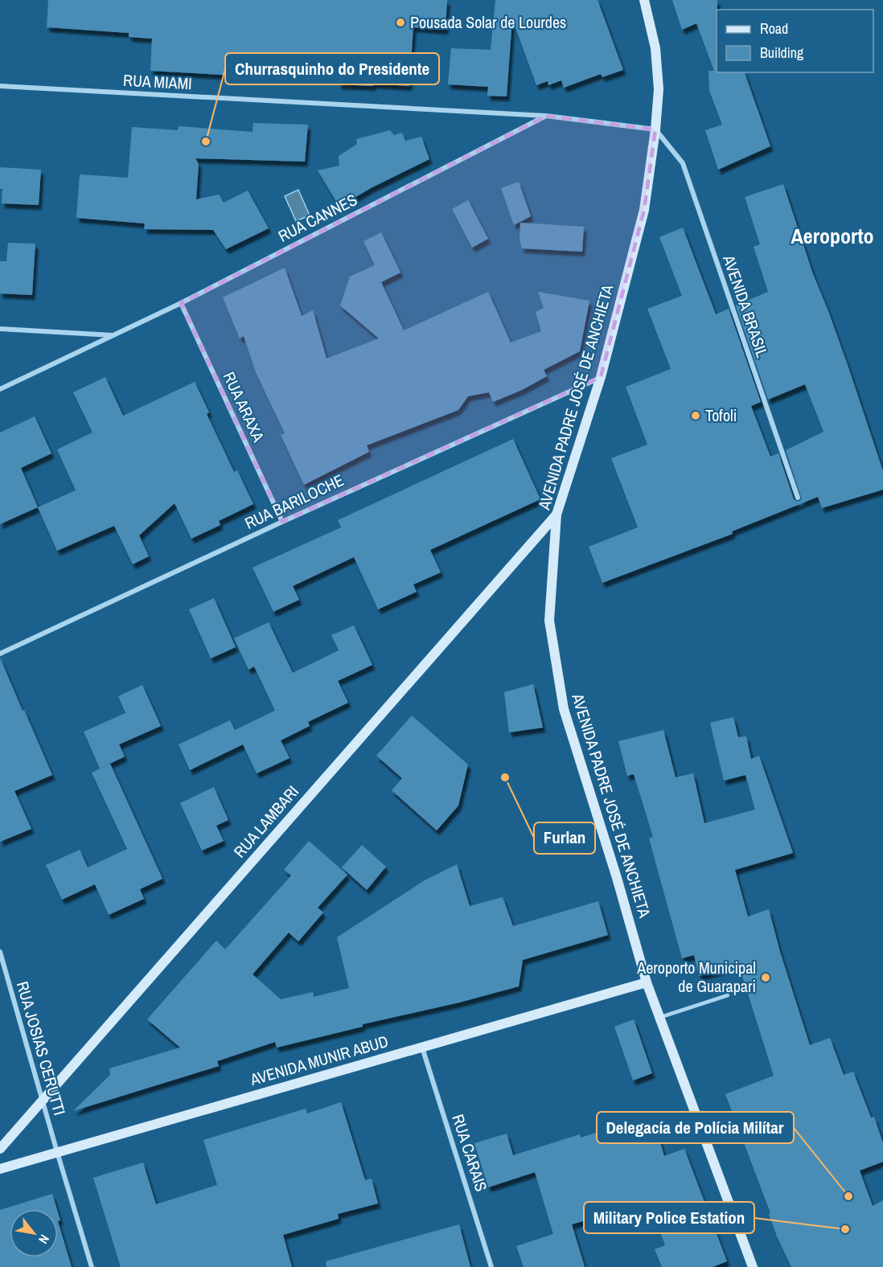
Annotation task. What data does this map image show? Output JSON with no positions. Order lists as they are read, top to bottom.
{
  "streets": {
    "street": [
      "RUA MIAMI",
      "RUA CANNES",
      "AVENIDA BRASIL",
      "AVENIDA PADRE JOSÉ DE ANCHIETA",
      "RUA ARAXA",
      "RUA BARILOCHE",
      "RUA LAMBARI",
      "RUA JOSIAS CERUTTI",
      "AVENIDA MUNIR ABUD",
      "RUA CARAIS"
    ]
  },
  "crossings": [
    ["RUA MIAMI", "RUA CANNES"],
    ["RUA CANNES", "RUA ARAXA"],
    ["AVENIDA BRASIL", "AVENIDA PADRE JOSÉ DE ANCHIETA"],
    ["AVENIDA PADRE JOSÉ DE ANCHIETA", "RUA BARILOCHE"],
    ["AVENIDA PADRE JOSÉ DE ANCHIETA", "RUA LAMBARI"],
    ["AVENIDA PADRE JOSÉ DE ANCHIETA", "AVENIDA MUNIR ABUD"],
    ["RUA ARAXA", "RUA BARILOCHE"],
    ["RUA LAMBARI", "RUA JOSIAS CERUTTI"],
    ["RUA JOSIAS CERUTTI", "AVENIDA MUNIR ABUD"],
    ["AVENIDA MUNIR ABUD", "RUA CARAIS"]
  ],
  "districts": ["Aeroporto"],
  "places": [
    "Pousada Solar de Lourdes",
    "Churrasquinho do Presidente",
    "Tofoli",
    "Furlan",
    "Aeroporto Municipal de Guarapari",
    "Delegacía de Polícia Milítar",
    "Military Police Estation"
  ],
  "legend": ["Road", "Building"],
  "north": "bottom right"
}
